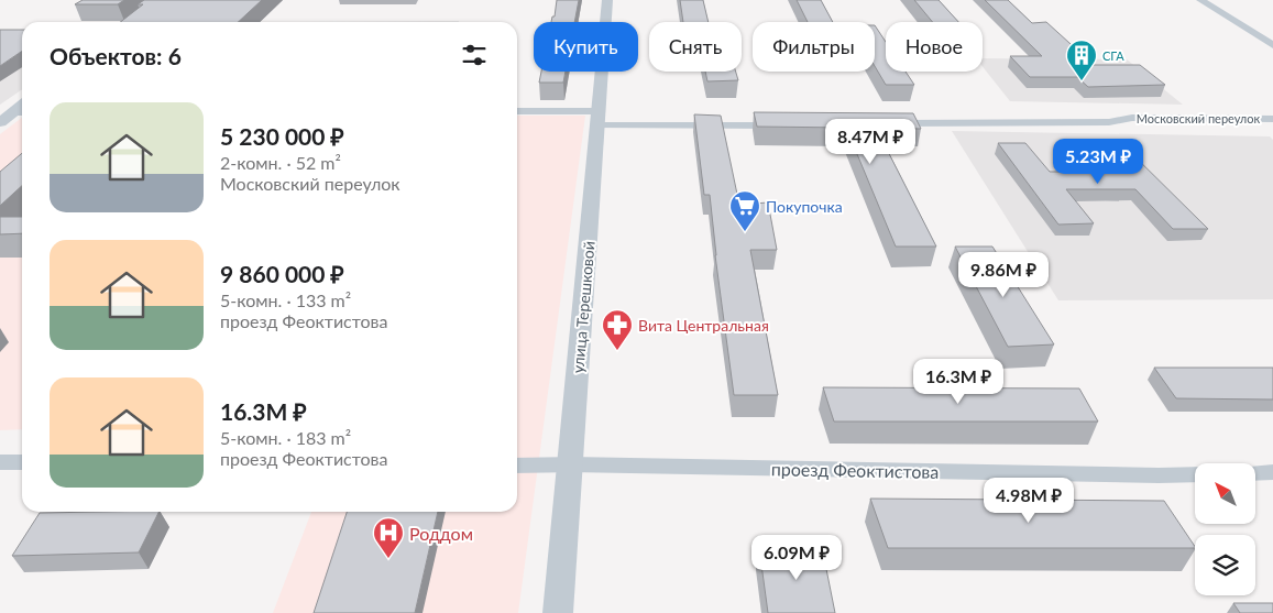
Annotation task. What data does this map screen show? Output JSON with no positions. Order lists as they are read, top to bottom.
{
  "streets": {
    "street": ["Московский переулок", "улица Терешковой", "проезд Феоктистова"]
  },
  "crossings": [
    ["улица Терешковой", "проезд Феоктистова"]
  ],
  "places": {
    "building": ["СГА"],
    "supermarket": ["Покупочка"],
    "pharmacy": ["Вита Центральная"],
    "hospital": ["Роддом"]
  },
  "north": "top left",
  "page": {
    "chip": [
      "Купить",
      "Снять",
      "Фильтры",
      "Новое"
    ],
    "heading": "Объектов: 6",
    "list": [
      {
        "name": "5 230 000 ₽",
        "note": "2-комн. · 52 m² · Московский переулок"
      },
      {
        "name": "9 860 000 ₽",
        "note": "5-комн. · 133 m² · проезд Феоктистова"
      },
      {
        "name": "16.3M ₽",
        "note": "5-комн. · 183 m² · проезд Феоктистова"
      }
    ],
    "price": [
      "8.47M ₽",
      "5.23M ₽",
      "9.86M ₽",
      "16.3M ₽",
      "4.98M ₽",
      "6.09M ₽"
    ]
  }
}
